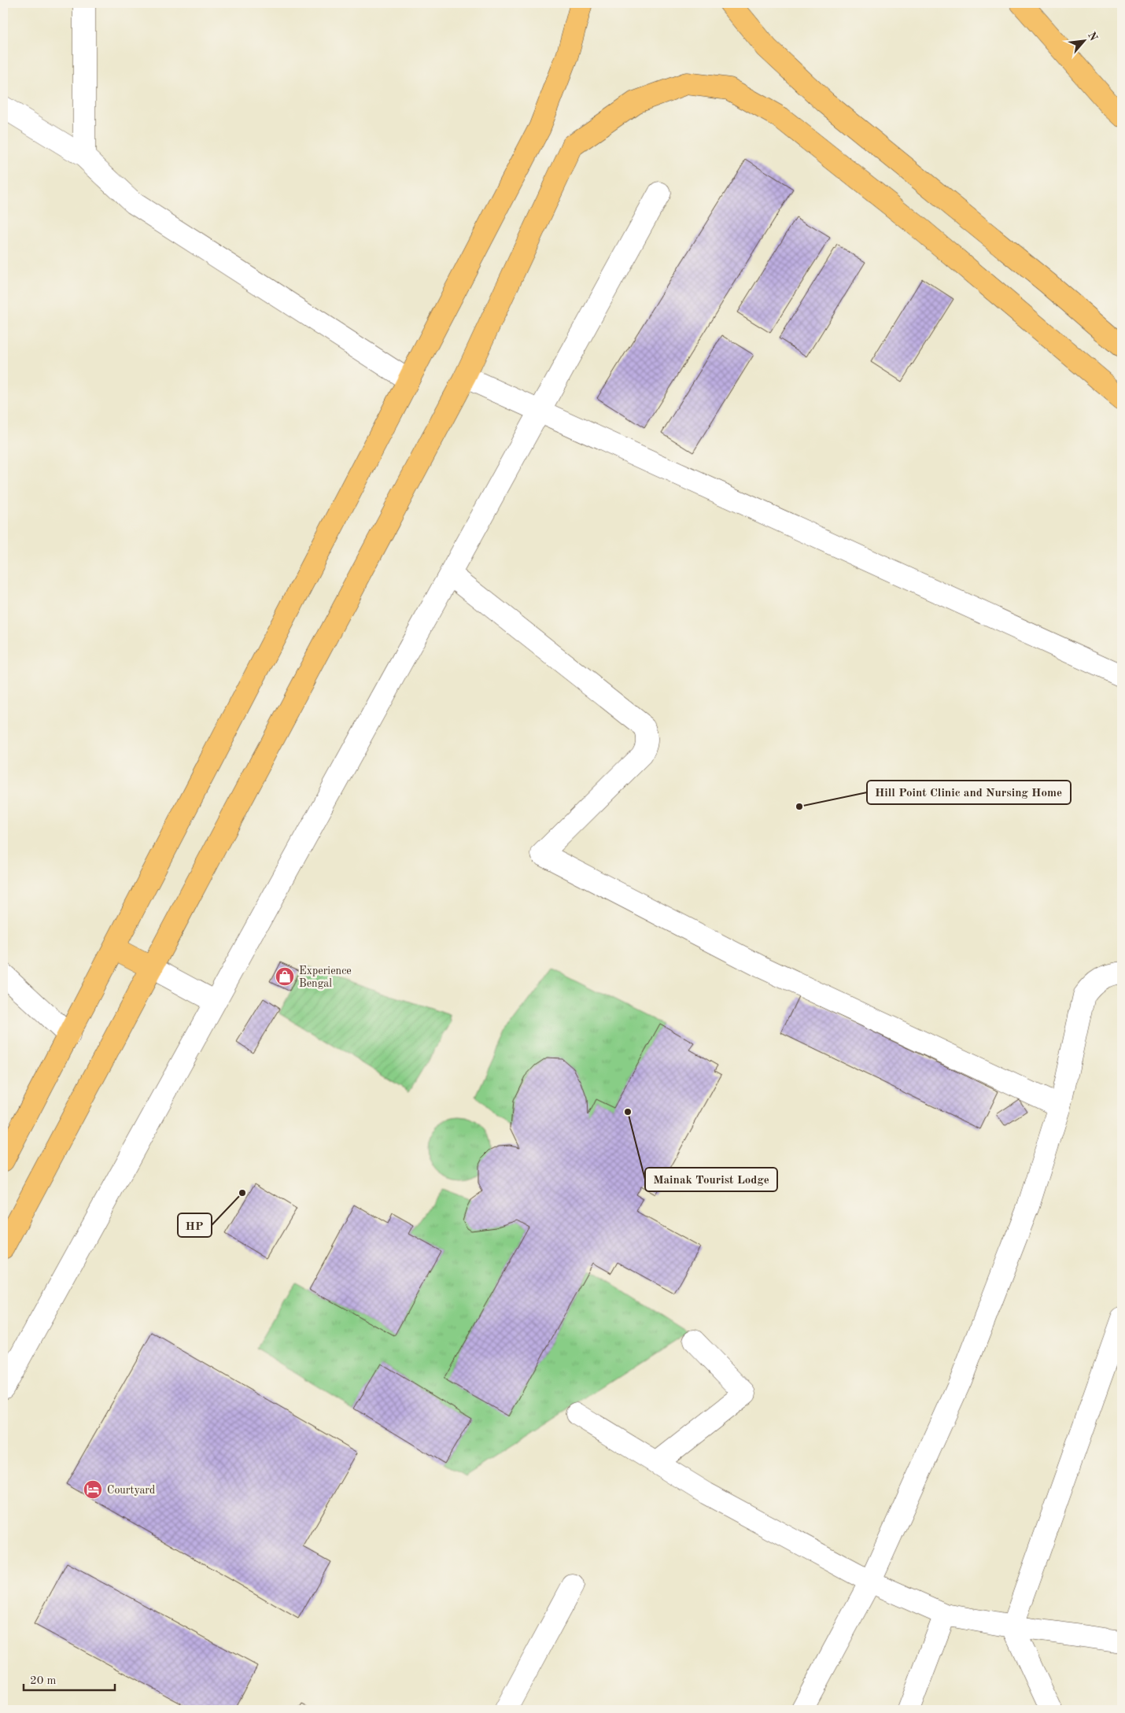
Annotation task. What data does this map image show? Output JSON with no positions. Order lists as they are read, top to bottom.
{
  "places": {
    "other": ["Hill Point Clinic and Nursing Home", "Mainak Tourist Lodge", "HP"],
    "shop": ["Experience Bengal"],
    "hotel": ["Courtyard"]
  },
  "scale_bar": "20 m",
  "north": "top right"
}
